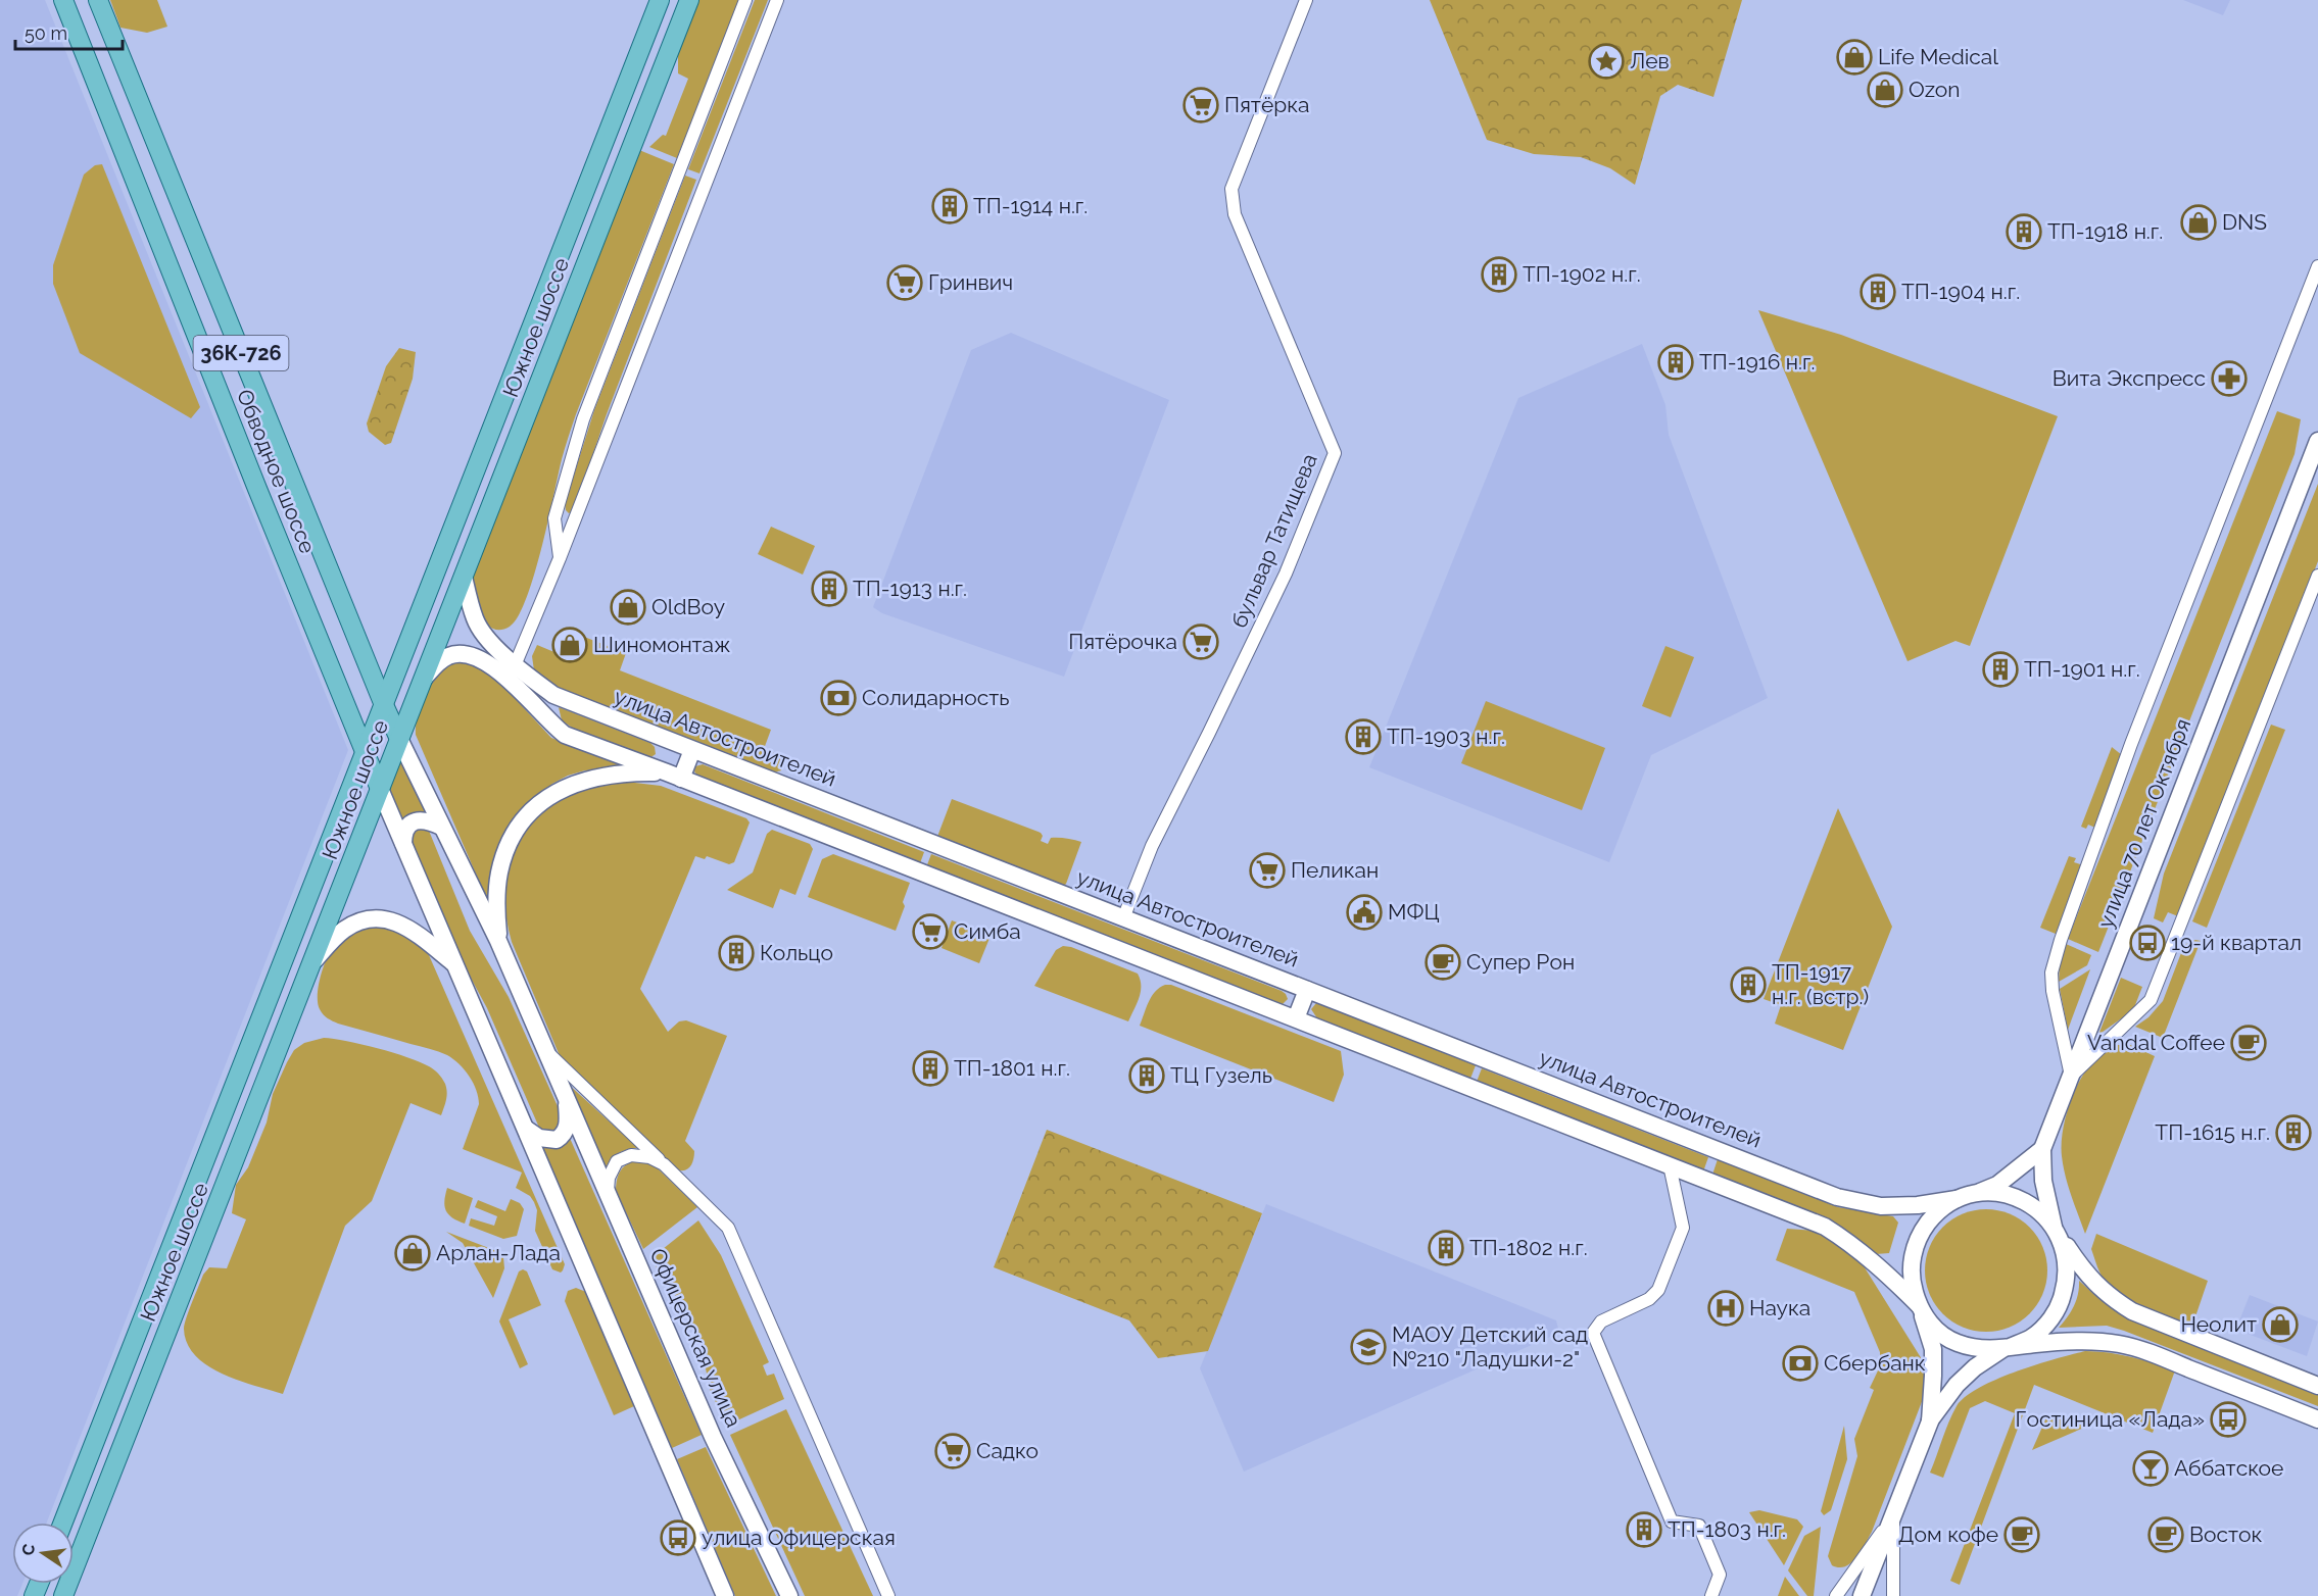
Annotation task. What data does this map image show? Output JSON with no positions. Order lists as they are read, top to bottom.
{
  "streets": {
    "main road": [
      "Южное шоссе",
      "36К-726",
      "Обводное шоссе",
      "улица Автостроителей",
      "улица 70 лет Октября",
      "Офицерская улица"
    ],
    "street": ["бульвар Татищева"]
  },
  "crossings": [
    ["Южное шоссе", "Обводное шоссе"],
    ["Южное шоссе", "улица Автостроителей"],
    ["Южное шоссе", "Офицерская улица"],
    ["Обводное шоссе", "Офицерская улица"],
    ["бульвар Татищева", "улица Автостроителей"],
    ["улица Автостроителей", "улица 70 лет Октября"],
    ["улица Автостроителей", "Офицерская улица"]
  ],
  "places": {
    "shop": [
      "Life Medical",
      "Ozon",
      "DNS",
      "OldBoy",
      "Шиномонтаж",
      "Арлан-Лада",
      "Неолит"
    ],
    "place": ["Лев"],
    "supermarket": [
      "Пятёрка",
      "Гринвич",
      "Пятёрочка",
      "Пеликан",
      "Симба",
      "Садко"
    ],
    "building": [
      "ТП-1914 н.г.",
      "ТП-1918 н.г.",
      "ТП-1902 н.г.",
      "ТП-1904 н.г.",
      "ТП-1916 н.г.",
      "ТП-1913 н.г.",
      "ТП-1901 н.г.",
      "ТП-1903 н.г.",
      "Кольцо",
      "ТП-1917 н.г. (встр.)",
      "ТП-1801 н.г.",
      "ТЦ Гузель",
      "ТП-1615 н.г.",
      "ТП-1802 н.г.",
      "ТП-1803 н.г."
    ],
    "pharmacy": ["Вита Экспресс"],
    "bank": ["Солидарность", "Сбербанк"],
    "public building": ["МФЦ"],
    "bus stop": ["19-й квартал", "Гостиница «Лада»", "улица Офицерская"],
    "cafe": [
      "Супер Рон",
      "Vandal Coffee",
      "Дом кофе",
      "Восток"
    ],
    "hospital": ["Наука"],
    "school or university": ["МАОУ Детский сад №210 \"Ладушки-2\""],
    "bar": ["Аббатское"]
  },
  "scale_bar": "50 m",
  "north": "left"
}
